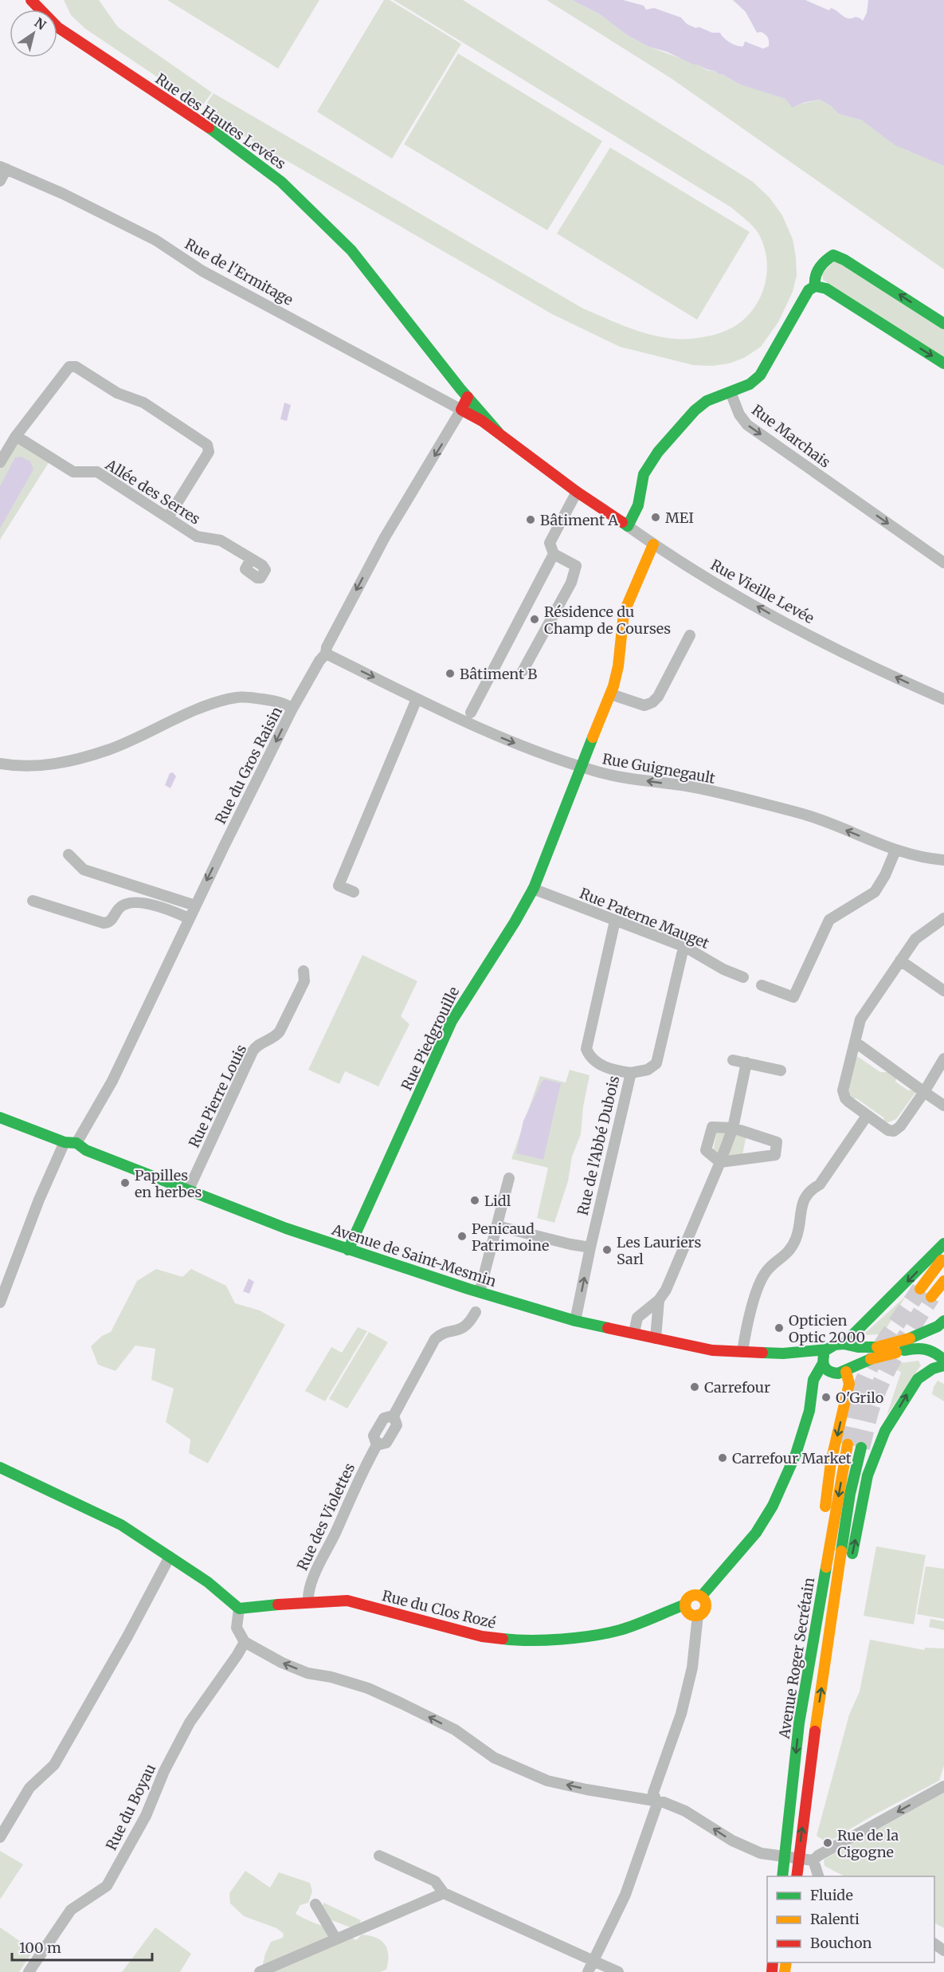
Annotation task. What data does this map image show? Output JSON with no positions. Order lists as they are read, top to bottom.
{
  "streets": {
    "street": [
      "Rue des Hautes Levées",
      "Rue de l'Ermitage",
      "Rue Marchais",
      "Allée des Serres",
      "Rue Vieille Levée",
      "Rue du Gros Raisin",
      "Rue Guignegault",
      "Rue Paterne Mauget",
      "Rue Piedgrouille",
      "Rue Pierre Louis",
      "Rue de l'Abbé Dubois",
      "Avenue de Saint-Mesmin",
      "Rue des Violettes",
      "Rue du Clos Rozé",
      "Avenue Roger Secrétain",
      "Rue du Boyau"
    ]
  },
  "crossings": [
    ["Rue des Hautes Levées", "Rue Vieille Levée"],
    ["Rue de l'Ermitage", "Rue Vieille Levée"],
    ["Rue de l'Ermitage", "Rue du Gros Raisin"],
    ["Rue Vieille Levée", "Rue du Gros Raisin"],
    ["Rue Vieille Levée", "Rue Piedgrouille"],
    ["Rue du Gros Raisin", "Rue Guignegault"],
    ["Rue du Gros Raisin", "Avenue de Saint-Mesmin"],
    ["Rue Guignegault", "Rue Piedgrouille"],
    ["Rue Paterne Mauget", "Rue Piedgrouille"],
    ["Rue Paterne Mauget", "Rue de l'Abbé Dubois"],
    ["Rue Piedgrouille", "Avenue de Saint-Mesmin"],
    ["Rue Pierre Louis", "Avenue de Saint-Mesmin"],
    ["Rue de l'Abbé Dubois", "Avenue de Saint-Mesmin"],
    ["Rue des Violettes", "Rue du Clos Rozé"]
  ],
  "one_way": ["Rue Marchais", "Rue Vieille Levée", "Rue du Gros Raisin"],
  "places": [
    "MEI",
    "Bâtiment A",
    "Résidence du Champ de Courses",
    "Bâtiment B",
    "Papilles en herbes",
    "Lidl",
    "Penicaud Patrimoine",
    "Les Lauriers Sarl",
    "Opticien Optic 2000",
    "Carrefour",
    "O'Grilo",
    "Carrefour Market",
    "Rue de la Cigogne"
  ],
  "legend": ["Fluide", "Ralenti", "Bouchon"],
  "scale_bar": "100 m",
  "north": "top right"
}
